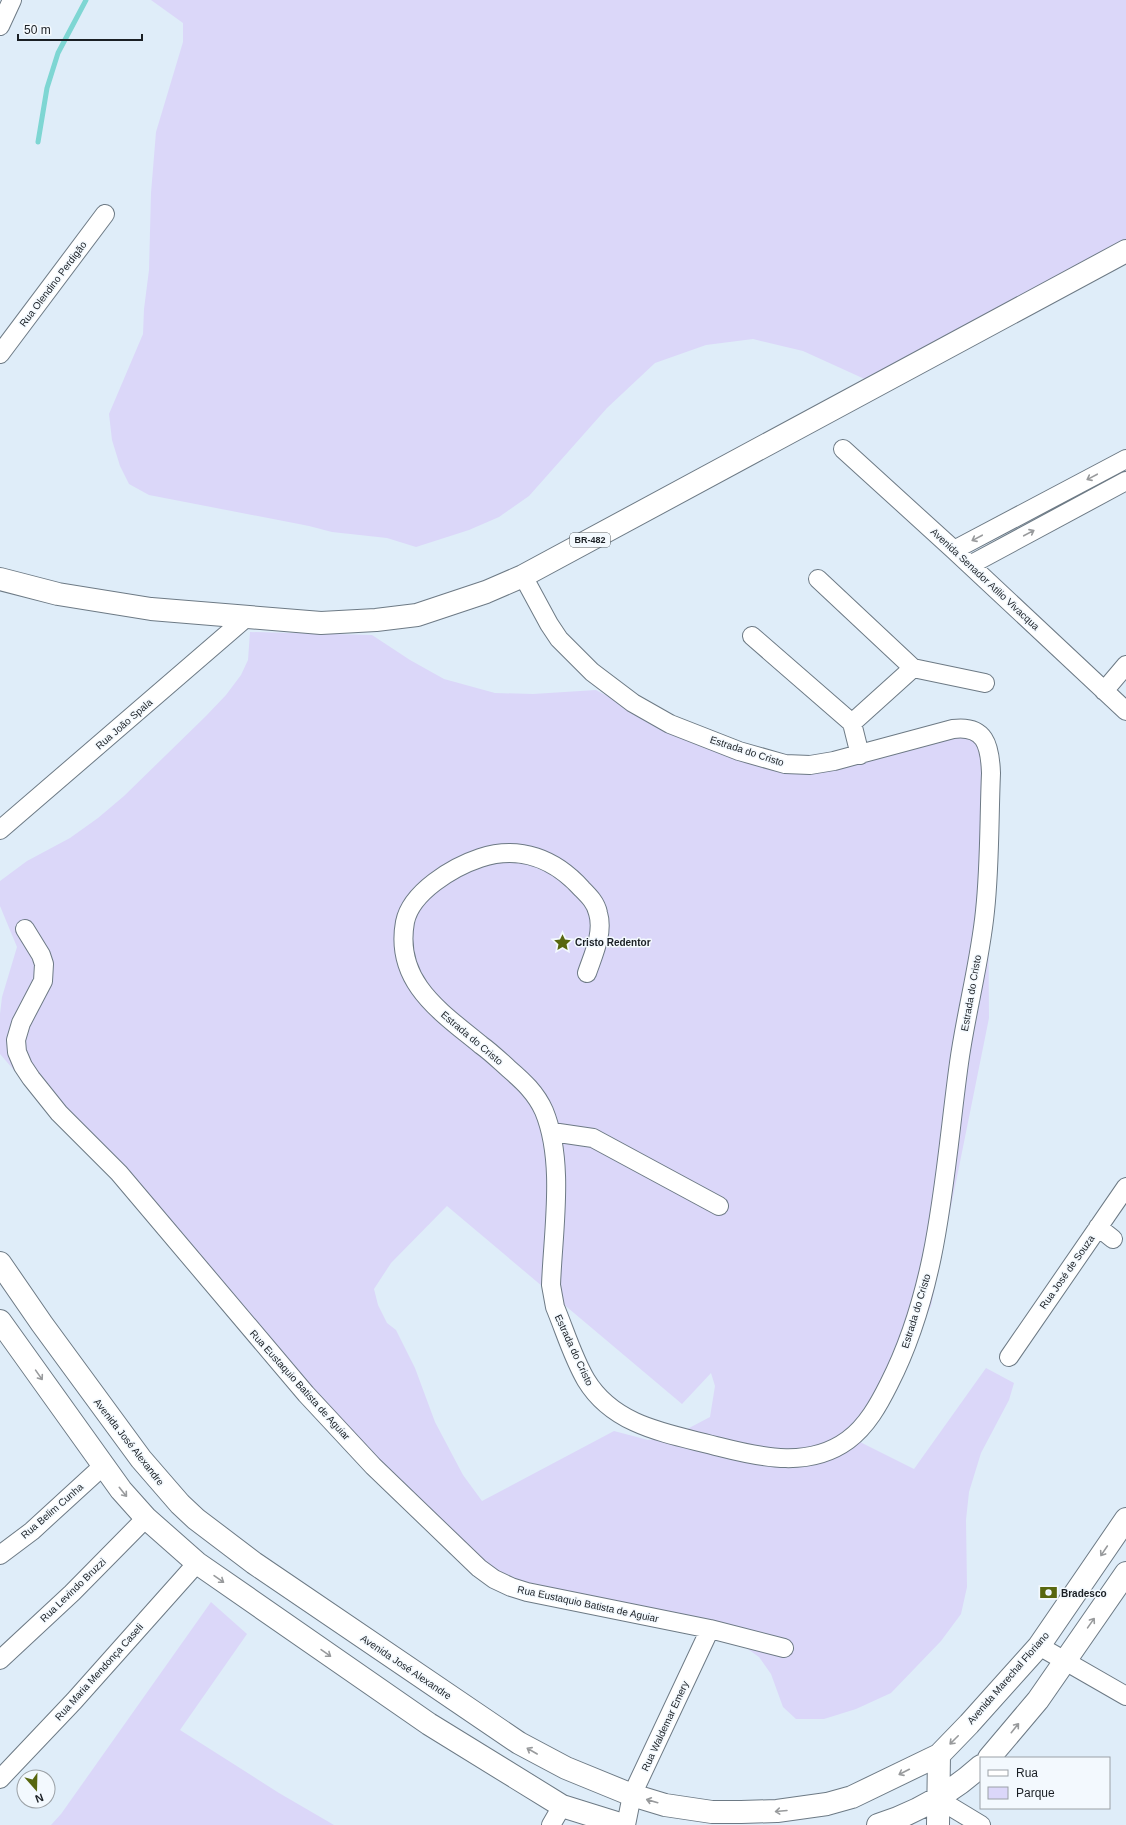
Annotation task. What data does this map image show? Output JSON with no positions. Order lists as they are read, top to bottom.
{
  "streets": {
    "main road": ["BR-482", "Avenida José Alexandre", "Avenida Marechal Floriano"],
    "street": [
      "Rua Olendino Perdigão",
      "Avenida Senador Atilio Vivacqua",
      "Rua João Spala",
      "Estrada do Cristo",
      "Rua José de Souza",
      "Rua Eustaquio Batista de Aguiar",
      "Rua Belim Cunha",
      "Rua Levindo Bruzzi",
      "Rua Maria Mendonça Caseli",
      "Rua Waldemar Emery"
    ]
  },
  "crossings": [
    ["BR-482", "Rua João Spala"],
    ["BR-482", "Estrada do Cristo"],
    ["Rua Eustaquio Batista de Aguiar", "Rua Waldemar Emery"],
    ["Avenida José Alexandre", "Avenida Marechal Floriano"],
    ["Avenida José Alexandre", "Rua Waldemar Emery"]
  ],
  "places": {
    "place": ["Cristo Redentor"],
    "bank": ["Bradesco"]
  },
  "legend": ["Rua", "Parque"],
  "scale_bar": "50 m",
  "north": "bottom"
}
